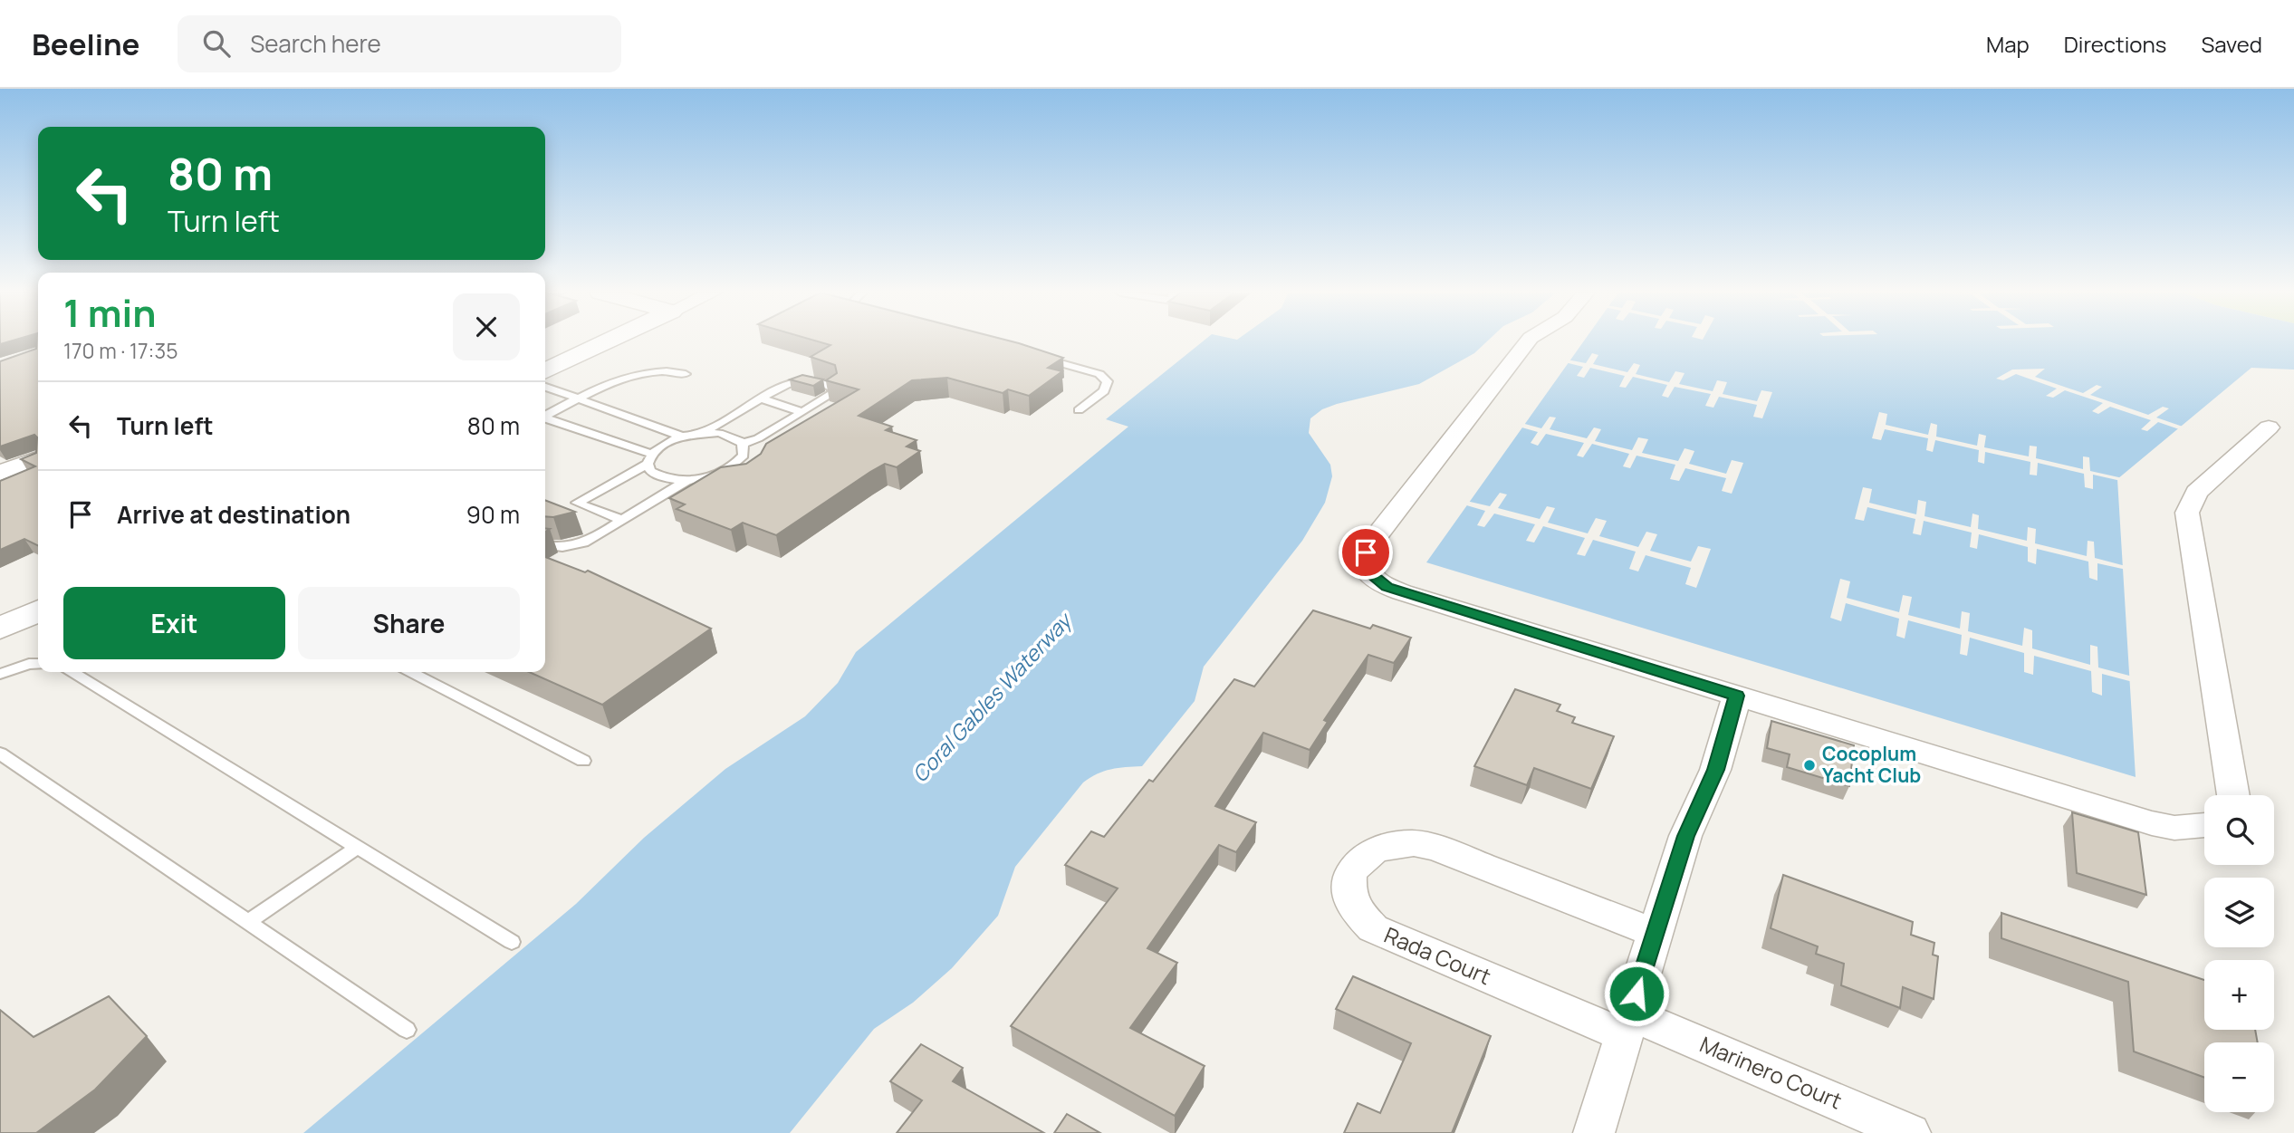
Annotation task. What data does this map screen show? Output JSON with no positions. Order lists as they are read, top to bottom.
{
  "streets": {
    "street": ["Rada Court", "Marinero Court"]
  },
  "crossings": [
    ["Rada Court", "Marinero Court"]
  ],
  "water": ["Coral Gables Waterway"],
  "places": ["Cocoplum Yacht Club"],
  "page": {
    "header": "Beeline",
    "search": "Search here",
    "nav": ["Map", "Directions", "Saved"],
    "turn": ["80 m", "Turn left"],
    "heading": ["1 min", "170 m · 17:35"],
    "list": [
      {
        "name": "Turn left",
        "value": "80 m"
      },
      {
        "name": "Arrive at destination",
        "value": "90 m"
      }
    ],
    "buttons": ["Exit", "Share"],
    "map_buttons": ["+", "−"]
  }
}
